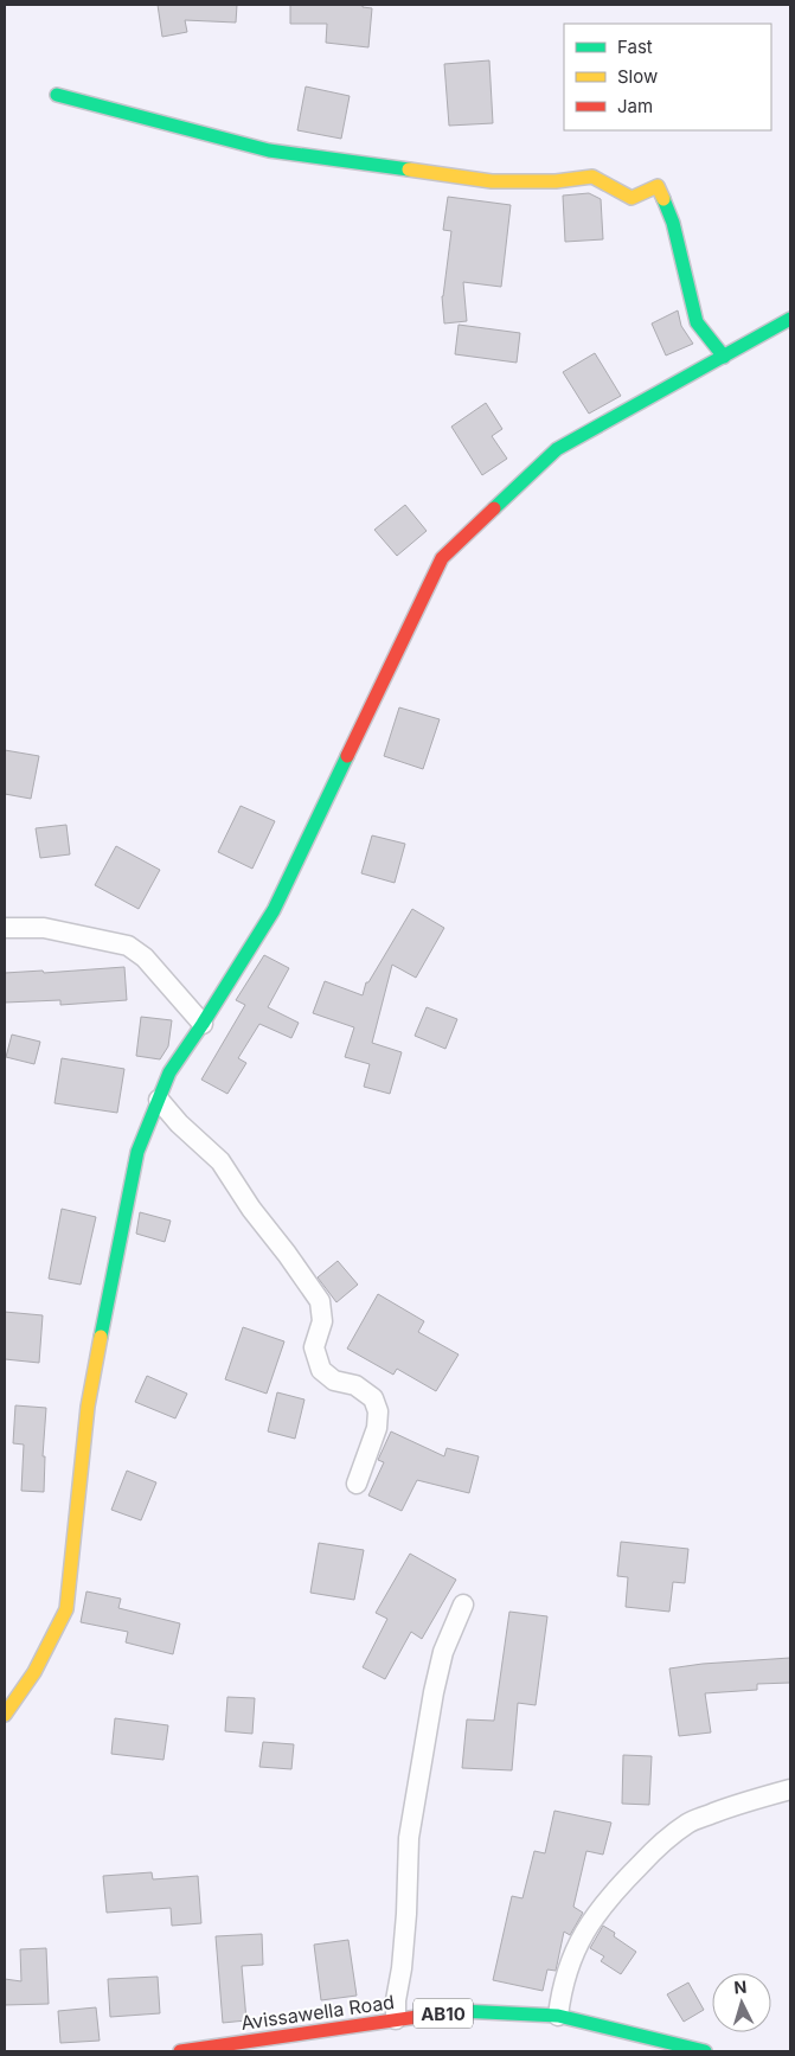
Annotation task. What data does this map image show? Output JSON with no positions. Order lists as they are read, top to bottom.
{
  "streets": {
    "street": ["Avissawella Road", "AB10"]
  },
  "legend": ["Fast", "Slow", "Jam"],
  "north": "top"
}
